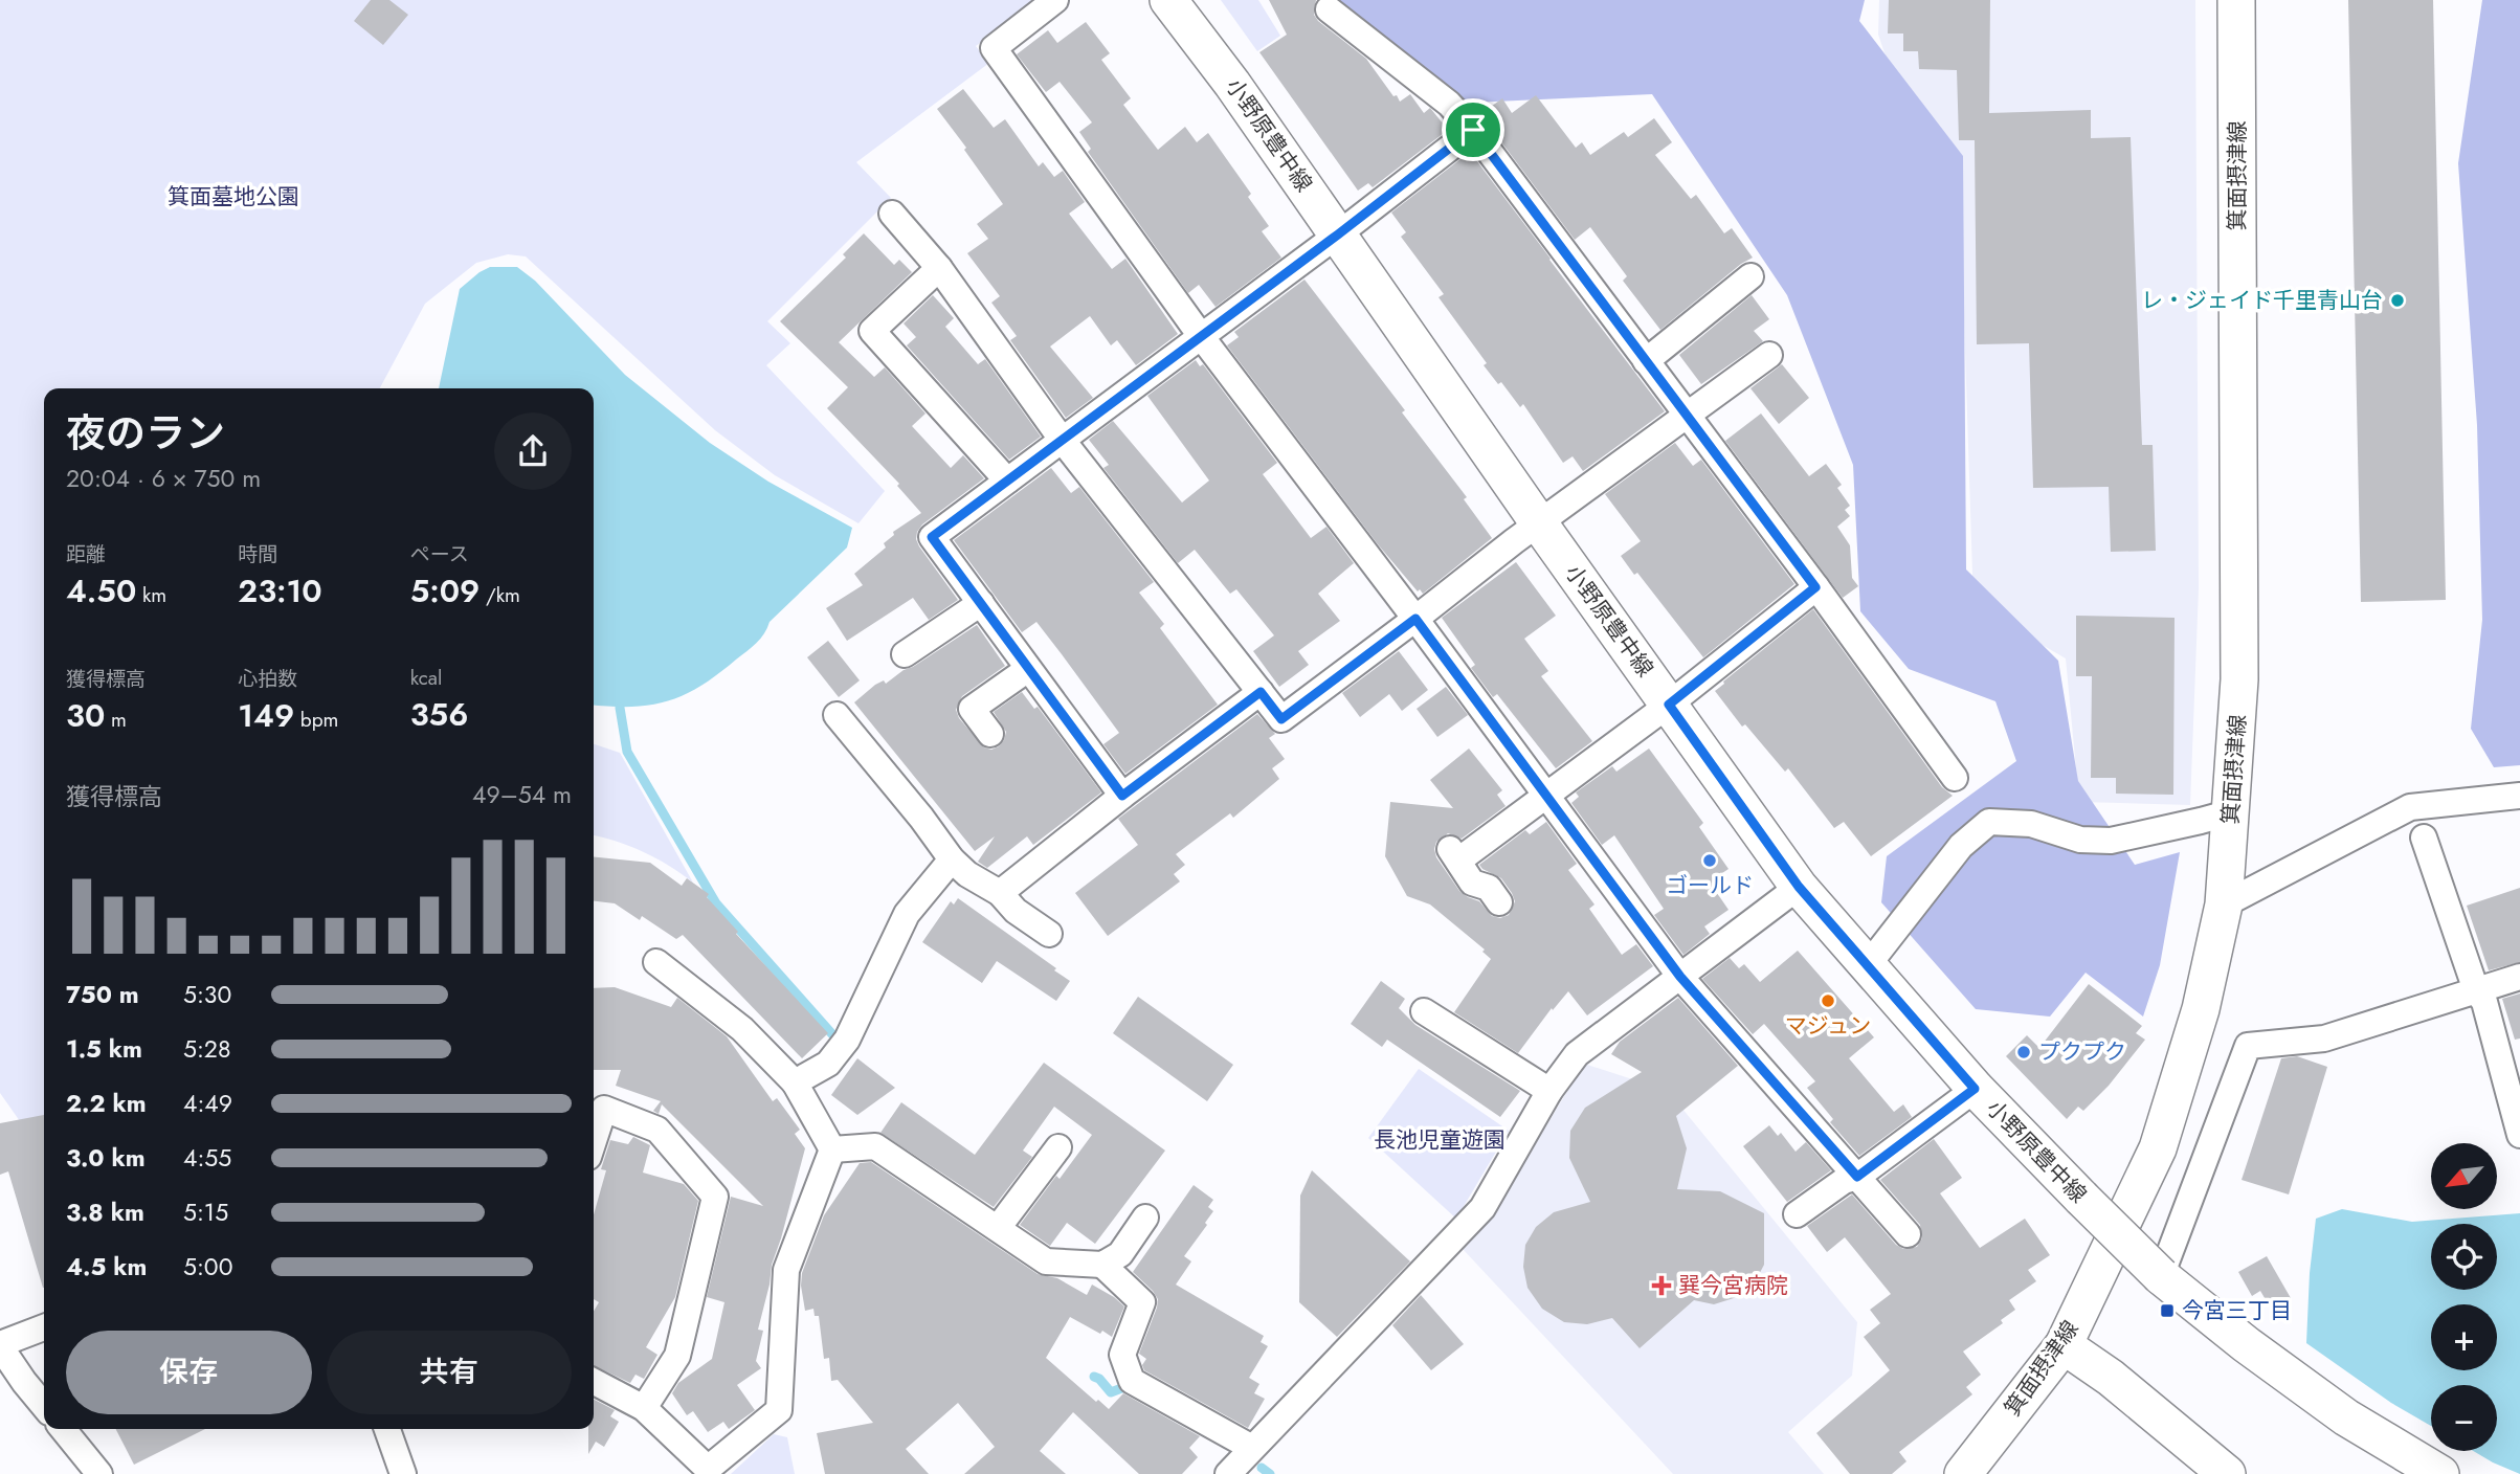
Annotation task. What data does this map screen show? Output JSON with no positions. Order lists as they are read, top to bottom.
{
  "streets": {
    "street": ["小野原豊中線", "箕面摂津線"]
  },
  "parks": ["箕面墓地公園", "長池児童遊園"],
  "places": {
    "other": [
      "レ・ジェイド千里青山台",
      "ゴールド",
      "マジュン",
      "プクプク"
    ],
    "health": ["巽今宮病院"],
    "transit": ["今宮三丁目"]
  },
  "north": "bottom left",
  "page": {
    "heading": ["夜のラン", "20:04 · 6 × 750 m"],
    "stats": [
      ["距離", "4.50 km"],
      ["時間", "23:10"],
      ["ペース", "5:09 /km"],
      ["獲得標高", "30 m"],
      ["心拍数", "149 bpm"],
      ["kcal", "356"]
    ],
    "chart": ["獲得標高", "49–54 m"],
    "list": [
      {
        "name": "750 m",
        "note": "5:30"
      },
      {
        "name": "1.5 km",
        "note": "5:28"
      },
      {
        "name": "2.2 km",
        "note": "4:49"
      },
      {
        "name": "3.0 km",
        "note": "4:55"
      },
      {
        "name": "3.8 km",
        "note": "5:15"
      },
      {
        "name": "4.5 km",
        "note": "5:00"
      }
    ],
    "map_buttons": ["+", "−"],
    "buttons": ["保存", "共有"]
  }
}
